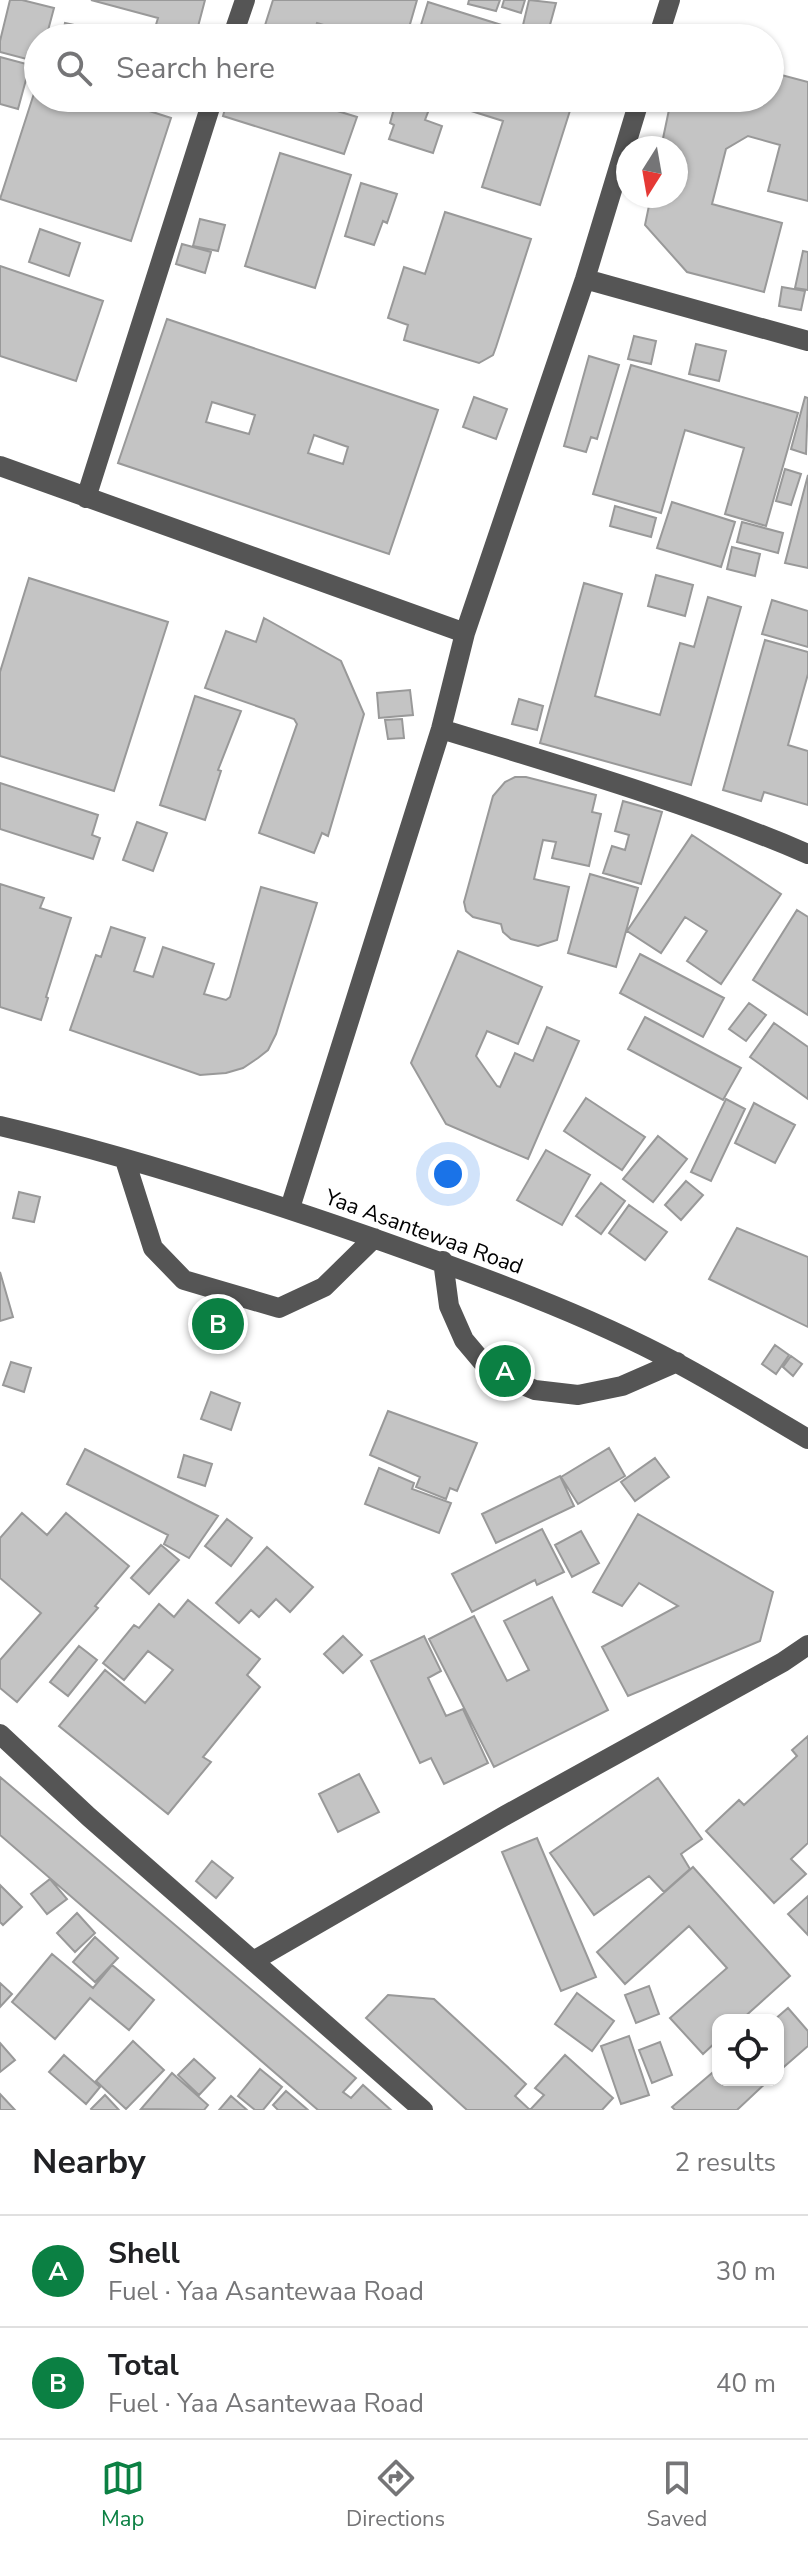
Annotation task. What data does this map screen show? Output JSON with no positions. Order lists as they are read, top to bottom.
{
  "streets": {
    "street": ["Yaa Asantewaa Road"]
  },
  "north": "bottom",
  "page": {
    "search": "Search here",
    "pins": ["B", "A"],
    "heading": ["Nearby", "2 results"],
    "list": [
      {
        "mark": "A",
        "name": "Shell",
        "note": "Fuel · Yaa Asantewaa Road",
        "value": "30 m"
      },
      {
        "mark": "B",
        "name": "Total",
        "note": "Fuel · Yaa Asantewaa Road",
        "value": "40 m"
      }
    ],
    "nav": ["Map", "Directions", "Saved"]
  }
}
